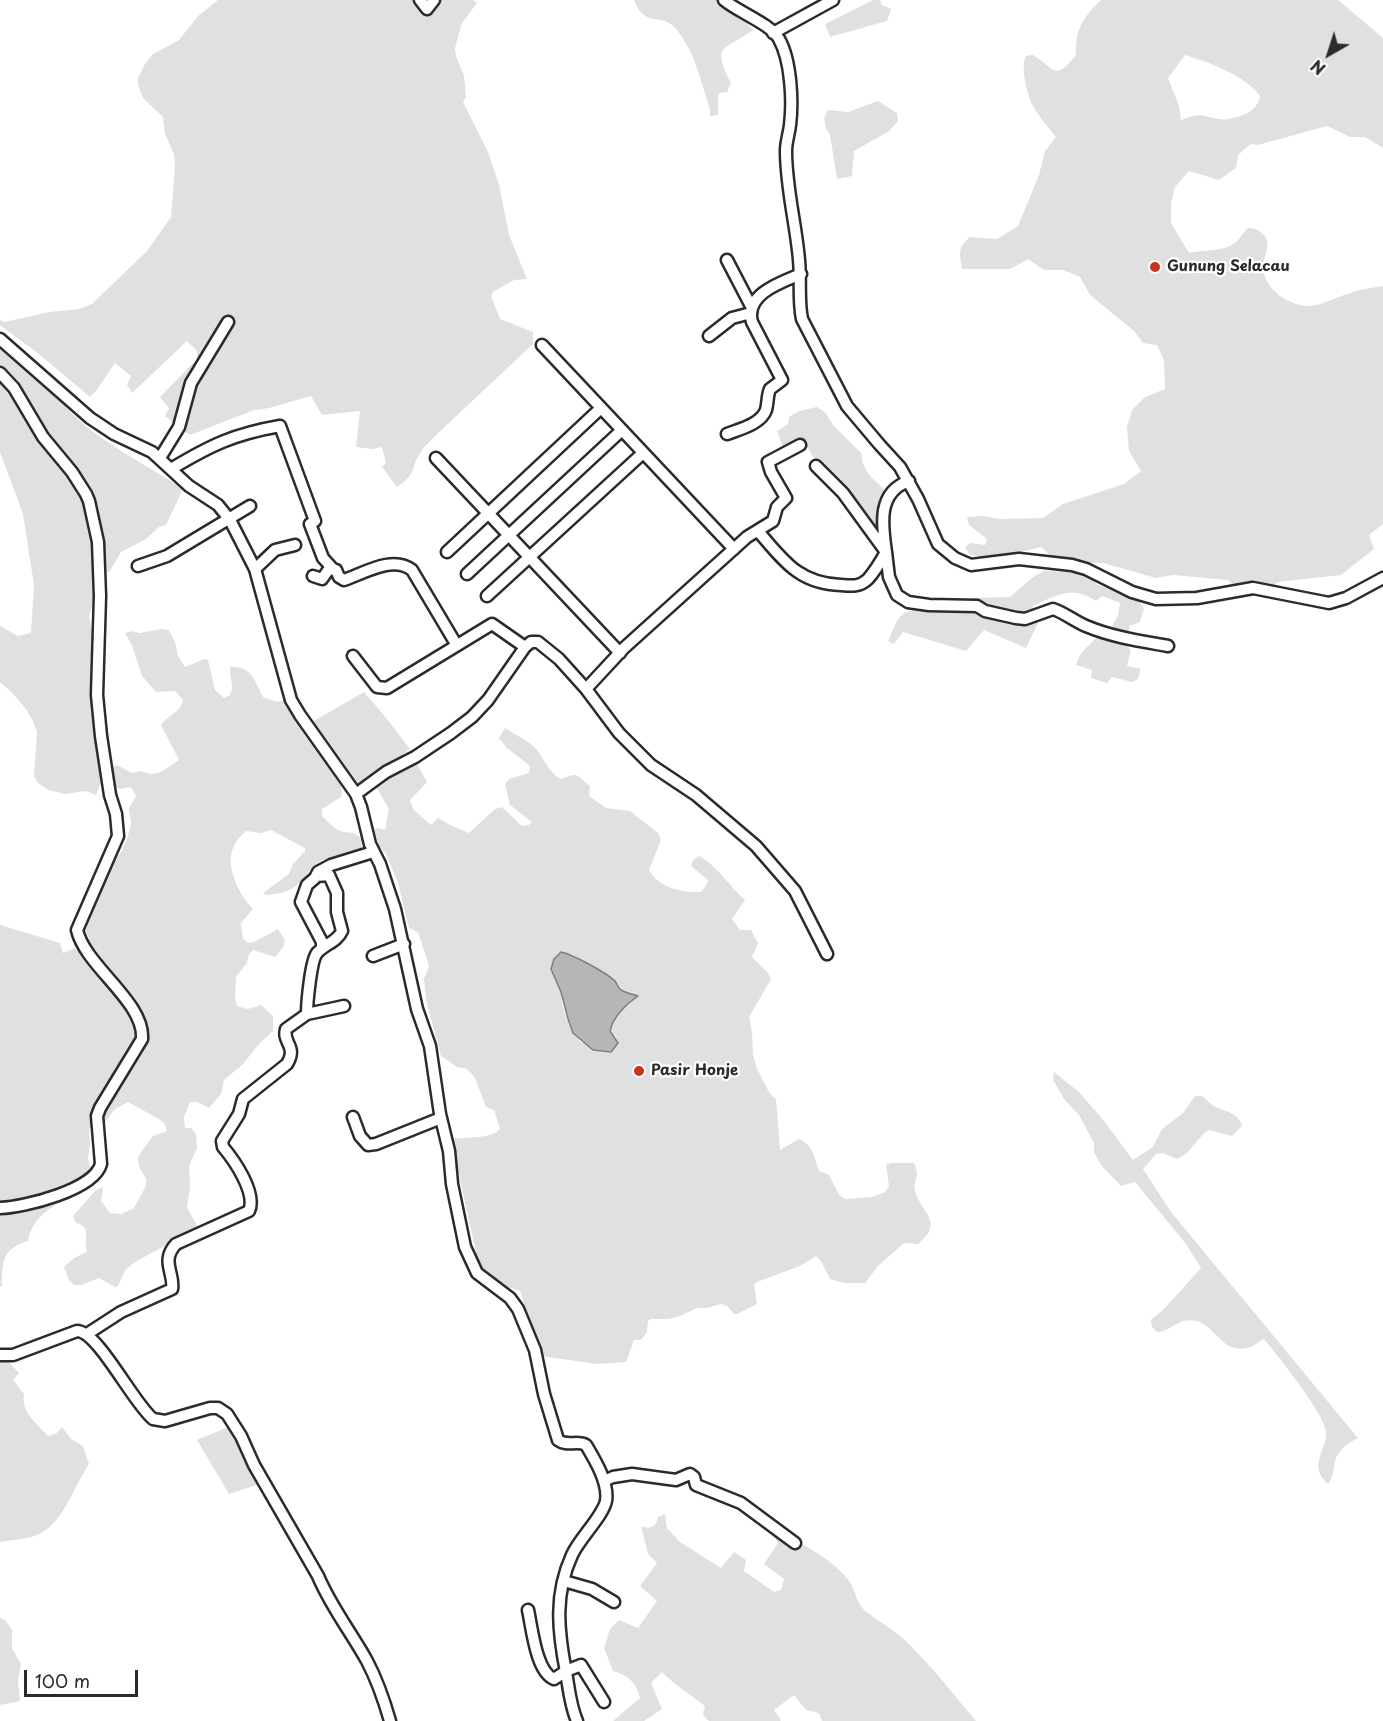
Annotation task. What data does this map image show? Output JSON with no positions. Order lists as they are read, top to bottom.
{
  "places": ["Gunung Selacau", "Pasir Honje"],
  "scale_bar": "100 m",
  "north": "bottom left"
}
